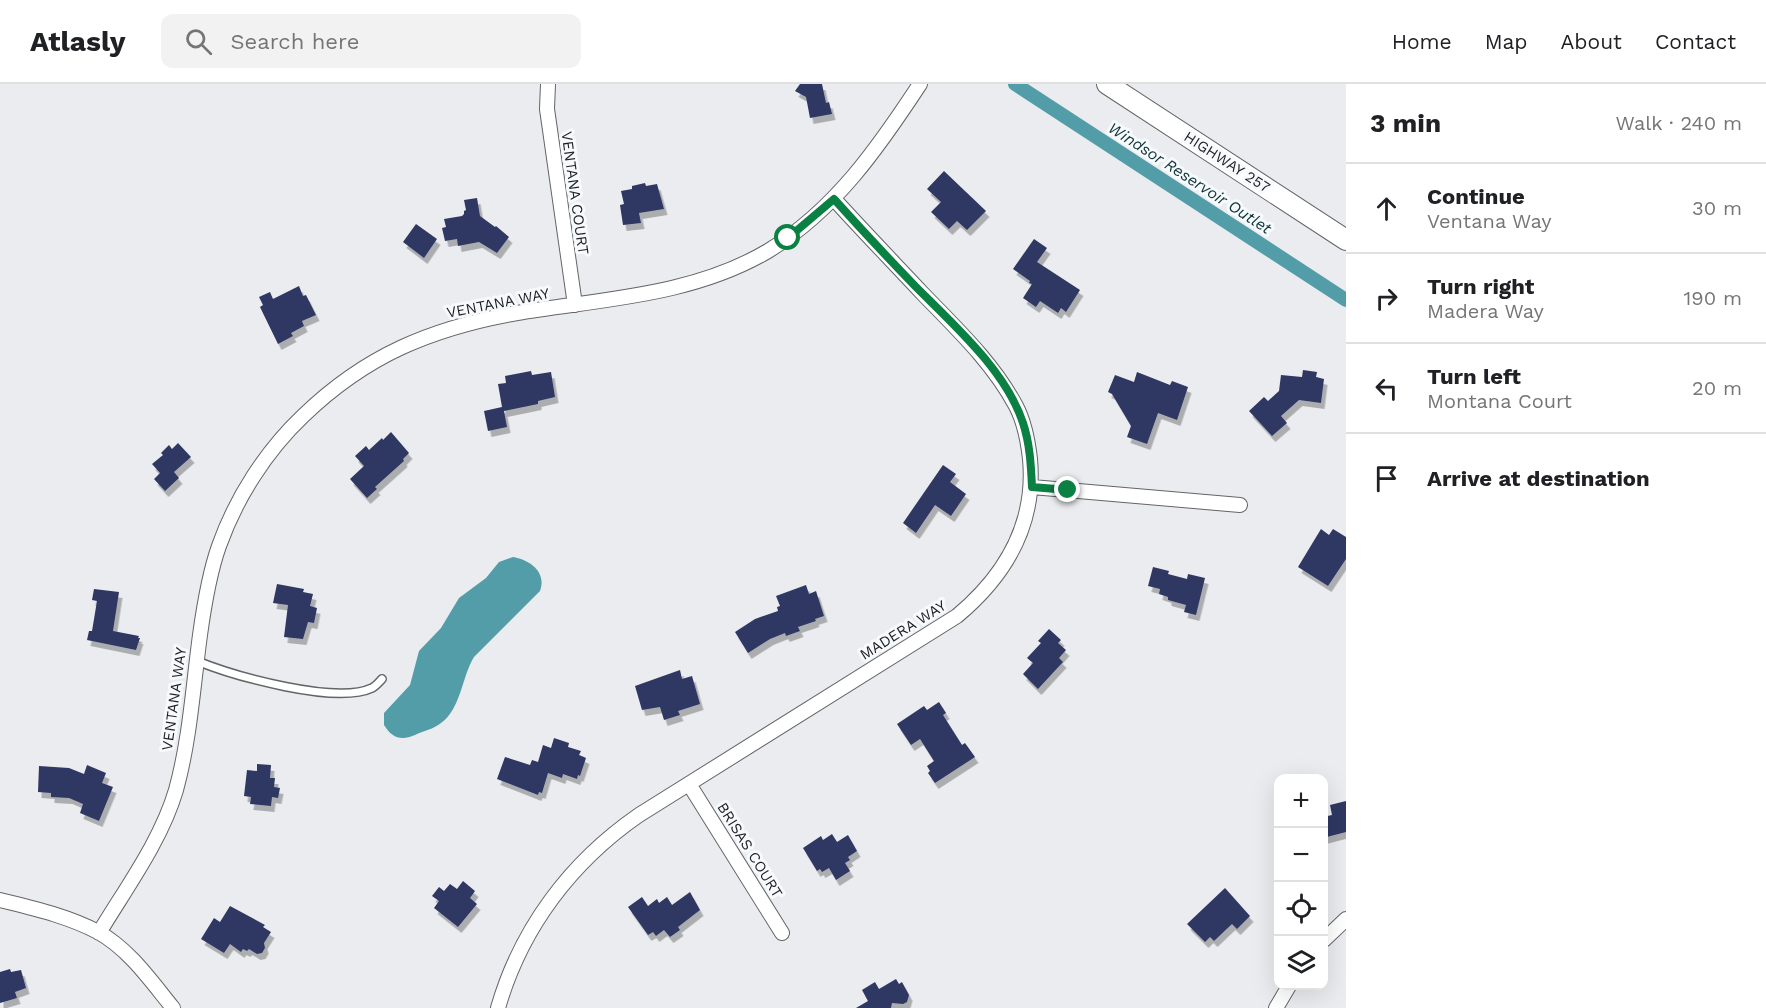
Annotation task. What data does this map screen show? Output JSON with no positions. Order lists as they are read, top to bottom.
{
  "streets": {
    "main road": ["HIGHWAY 257"],
    "street": [
      "VENTANA COURT",
      "VENTANA WAY",
      "MADERA WAY",
      "BRISAS COURT"
    ]
  },
  "crossings": [
    ["VENTANA COURT", "VENTANA WAY"],
    ["VENTANA WAY", "MADERA WAY"],
    ["MADERA WAY", "BRISAS COURT"]
  ],
  "water": ["Windsor Reservoir Outlet"],
  "page": {
    "header": "Atlasly",
    "search": "Search here",
    "nav": [
      "Home",
      "Map",
      "About",
      "Contact"
    ],
    "heading": ["3 min", "Walk · 240 m"],
    "list": [
      ["Continue", "Ventana Way", "30 m"],
      ["Turn right", "Madera Way", "190 m"],
      ["Turn left", "Montana Court", "20 m"],
      "Arrive at destination"
    ],
    "map_buttons": ["+", "−"]
  }
}
